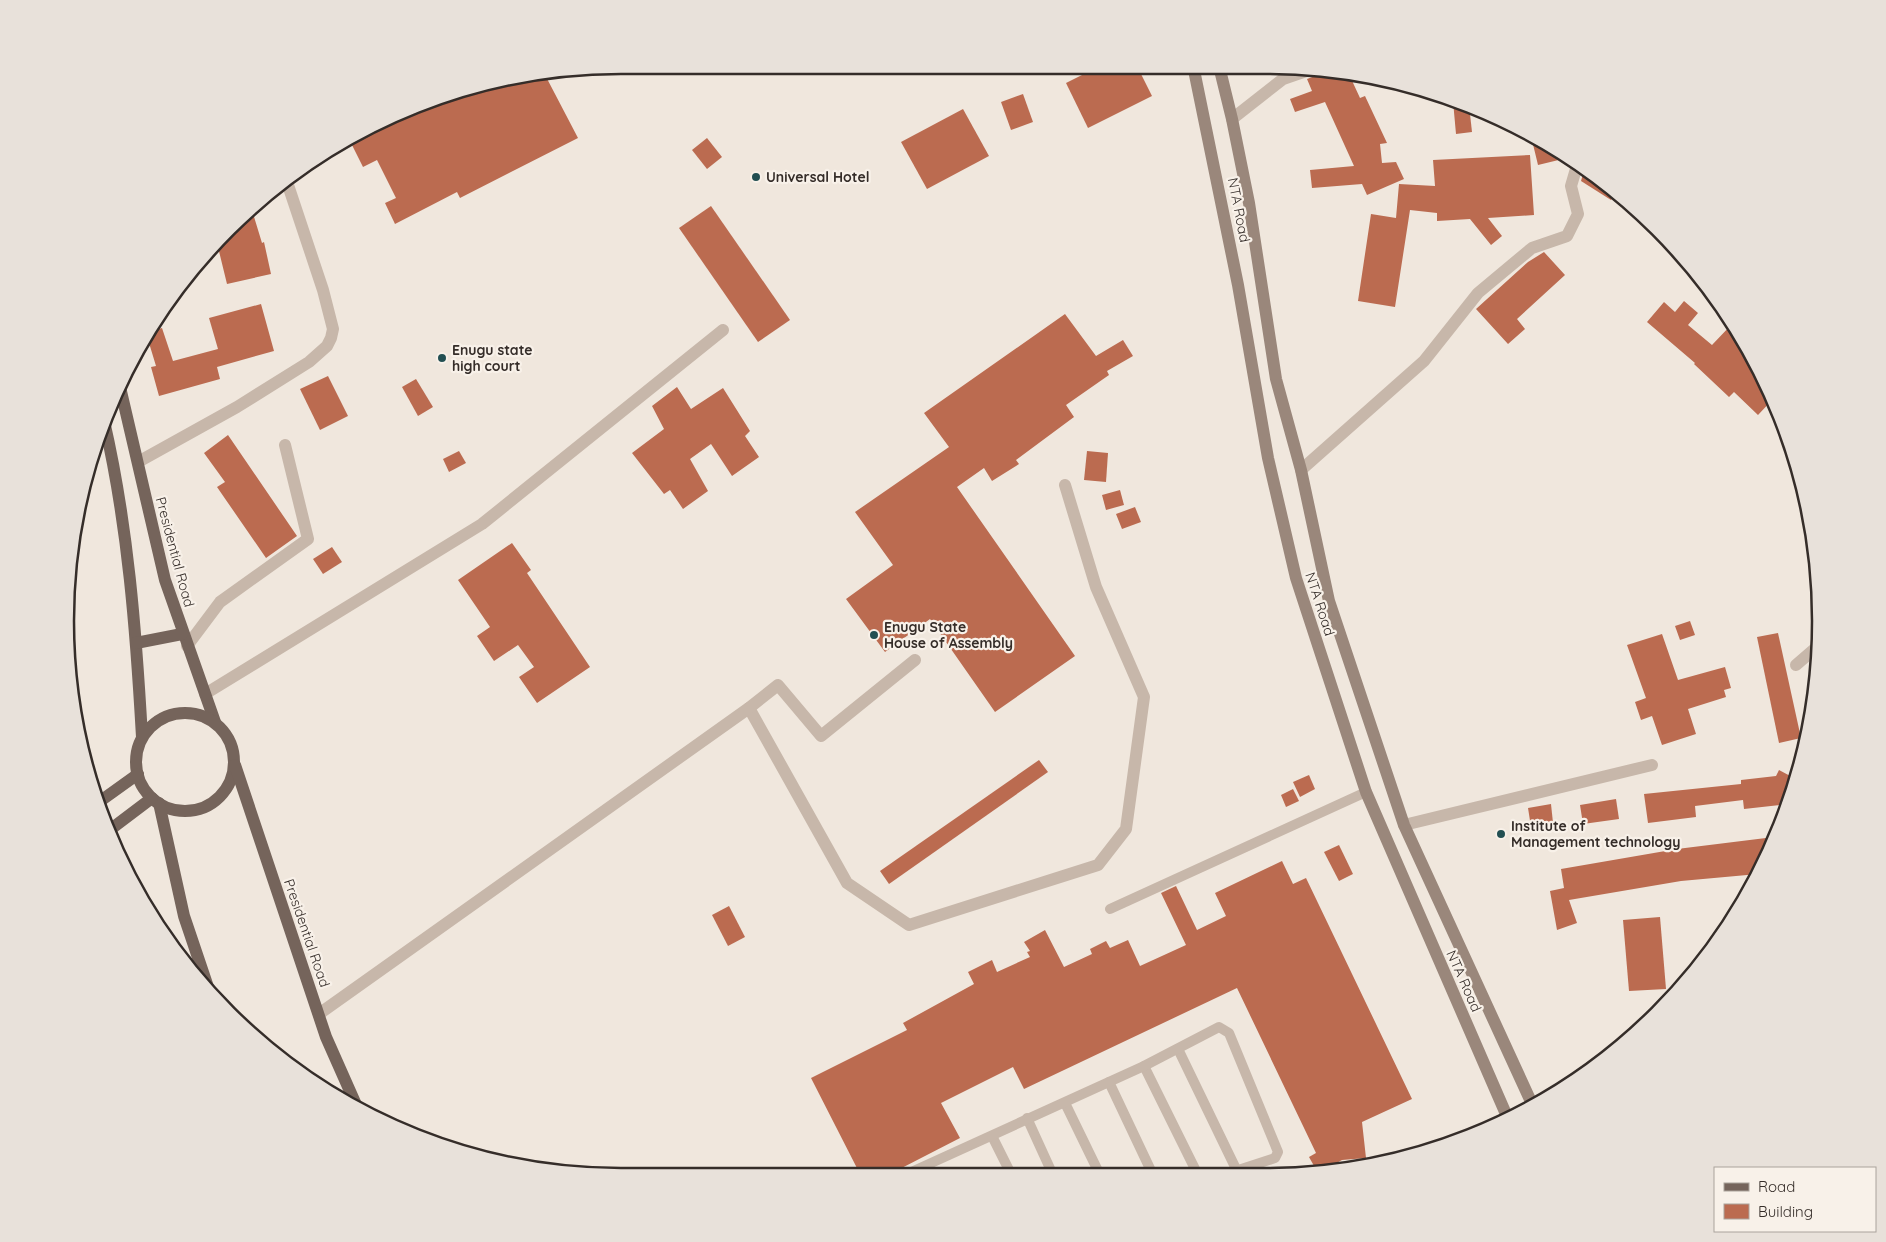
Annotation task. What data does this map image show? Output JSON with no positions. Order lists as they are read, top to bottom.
{
  "streets": {
    "main road": ["NTA Road", "Presidential Road"]
  },
  "places": [
    "Universal Hotel",
    "Enugu state high court",
    "Enugu State House of Assembly",
    "Institute of Management technology"
  ],
  "legend": ["Road", "Building"]
}
